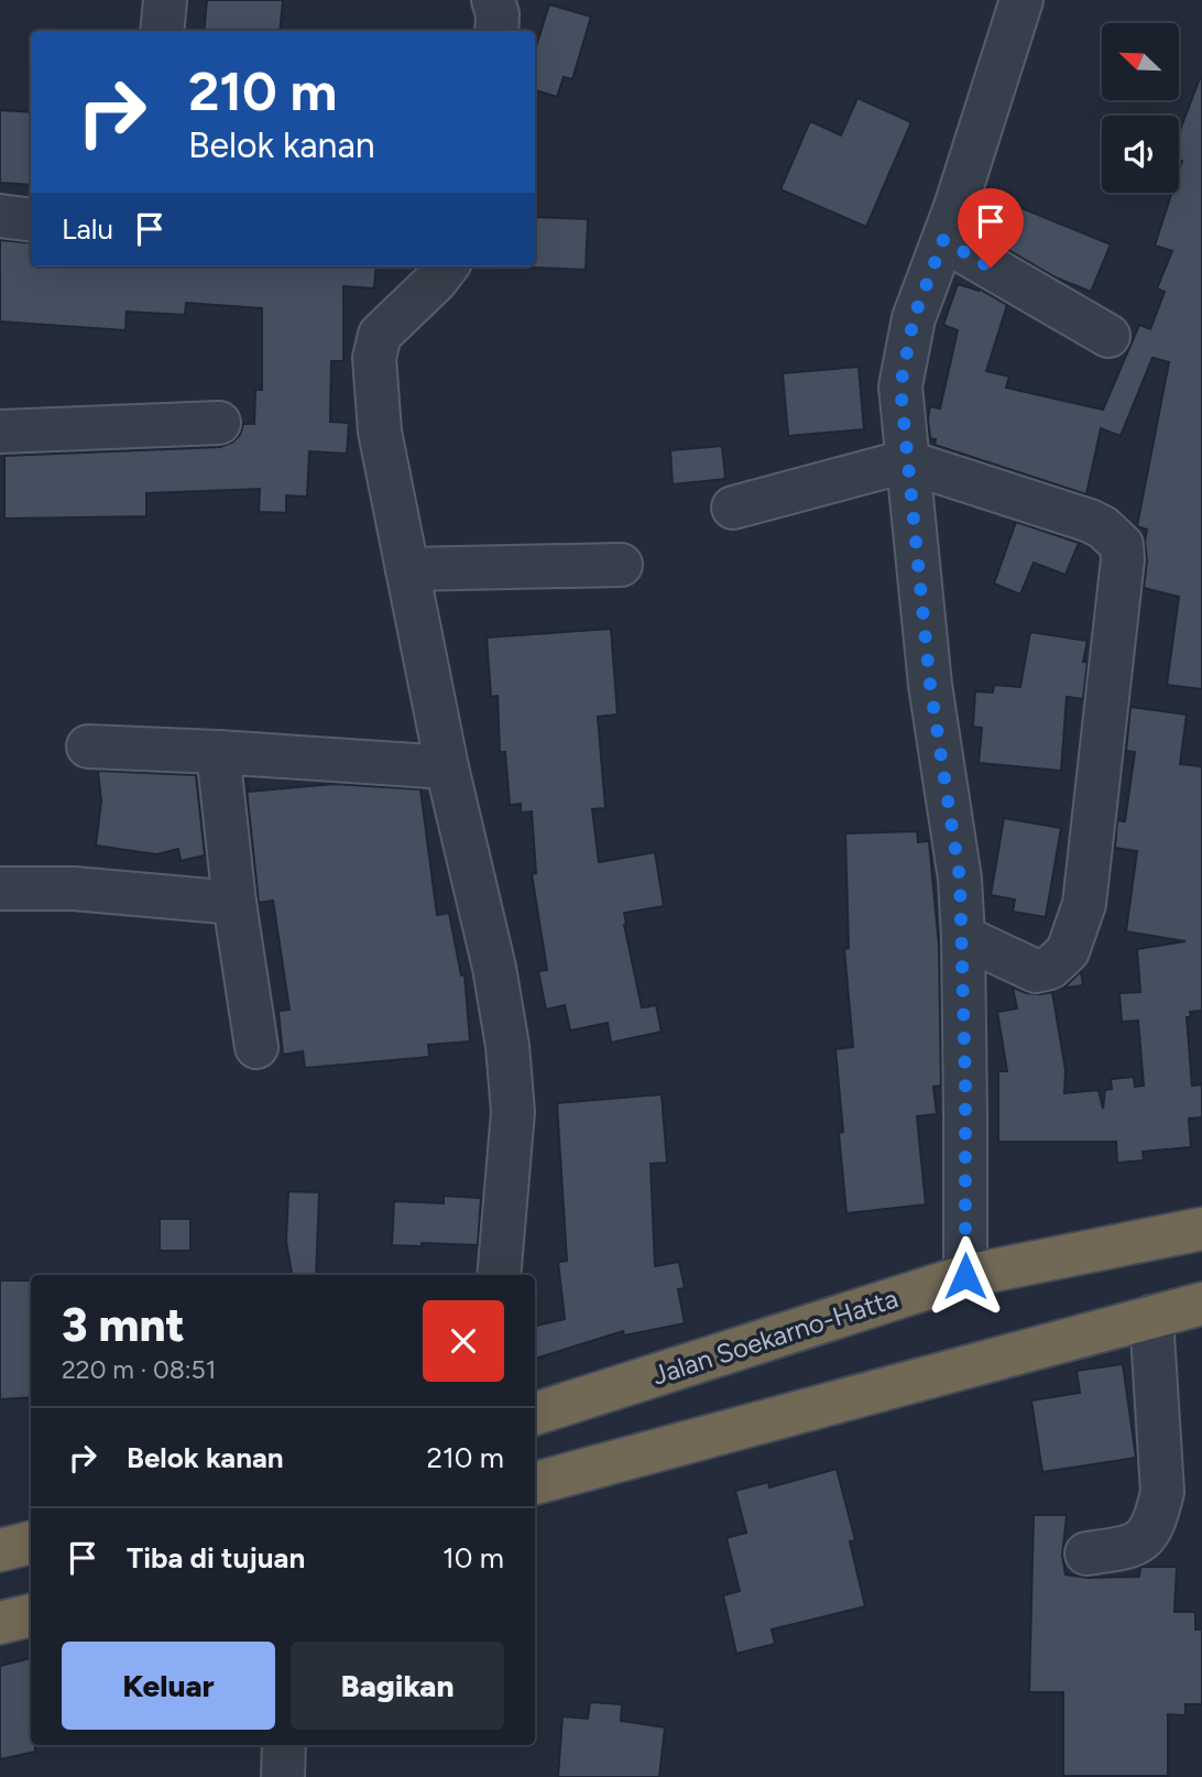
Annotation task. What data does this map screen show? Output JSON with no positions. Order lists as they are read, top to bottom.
{
  "streets": {
    "highway": ["Jalan Soekarno-Hatta"]
  },
  "north": "top left",
  "page": {
    "turn": ["210 m", "Belok kanan"],
    "then": "Lalu",
    "heading": ["3 mnt", "220 m · 08:51"],
    "list": [
      {
        "name": "Belok kanan",
        "value": "210 m"
      },
      {
        "name": "Tiba di tujuan",
        "value": "10 m"
      }
    ],
    "buttons": ["Keluar", "Bagikan"]
  }
}
